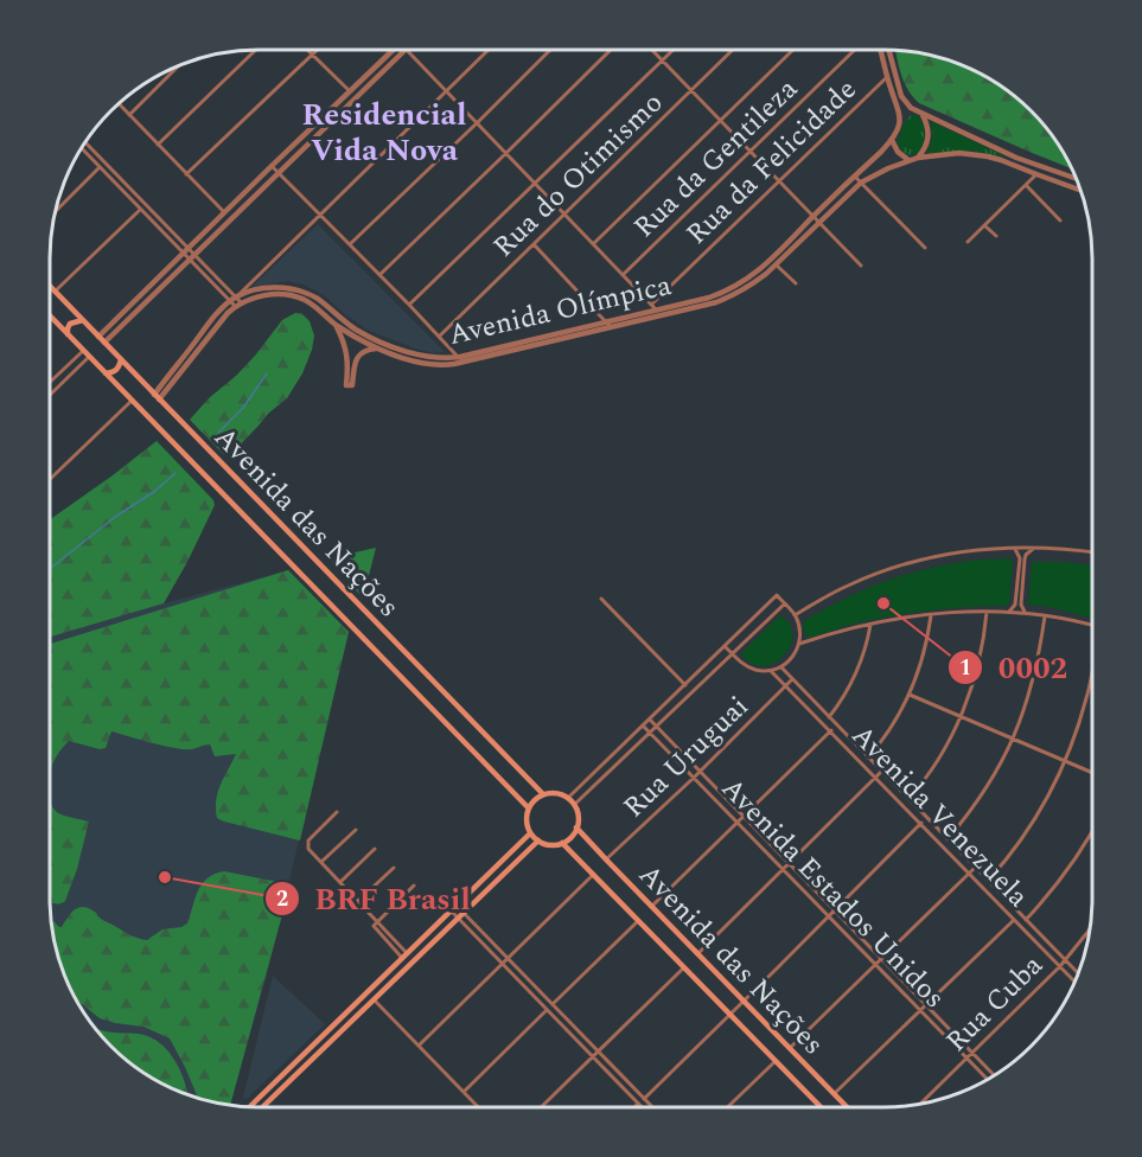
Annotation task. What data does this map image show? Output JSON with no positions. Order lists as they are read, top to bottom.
{
  "streets": {
    "main road": ["Avenida das Nações"],
    "street": [
      "Rua da Gentileza",
      "Rua da Felicidade",
      "Rua do Otimismo",
      "Avenida Olímpica",
      "Rua Uruguai",
      "Avenida Venezuela",
      "Avenida Estados Unidos",
      "Rua Cuba"
    ]
  },
  "crossings": [
    ["Rua da Felicidade", "Avenida Olímpica"],
    ["Avenida das Nações", "Rua Uruguai"],
    ["Rua Uruguai", "Avenida Venezuela"],
    ["Rua Uruguai", "Avenida Estados Unidos"],
    ["Avenida Venezuela", "Rua Cuba"],
    ["Avenida Estados Unidos", "Rua Cuba"]
  ],
  "districts": ["Residencial Vida Nova"],
  "places": ["0002", "BRF Brasil"]
}
